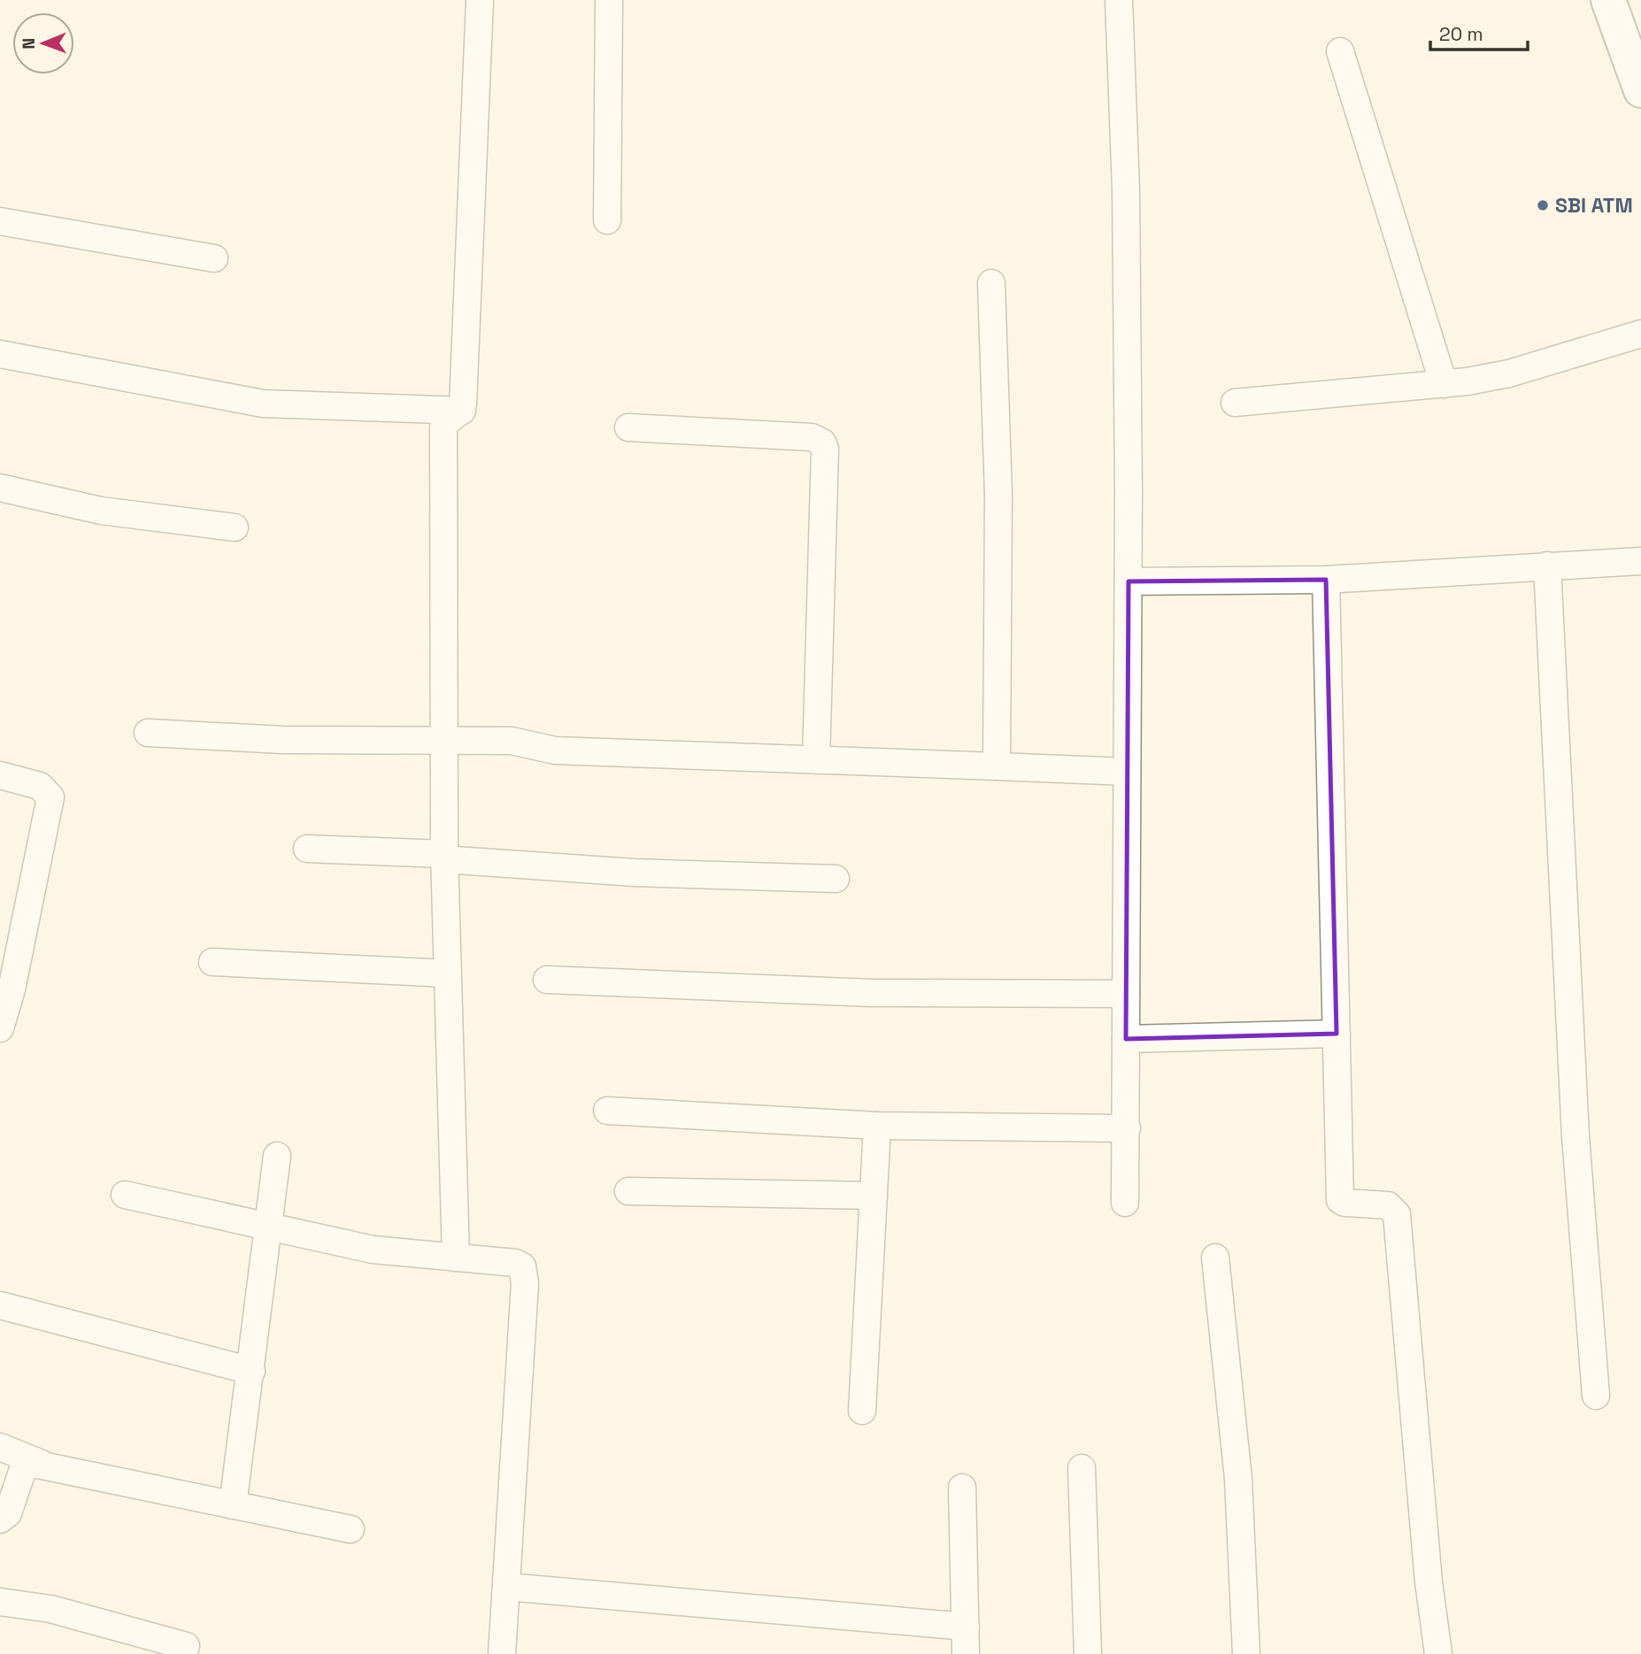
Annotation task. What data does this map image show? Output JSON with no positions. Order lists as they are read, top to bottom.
{
  "places": ["SBI ATM"],
  "scale_bar": "20 m",
  "north": "left"
}
